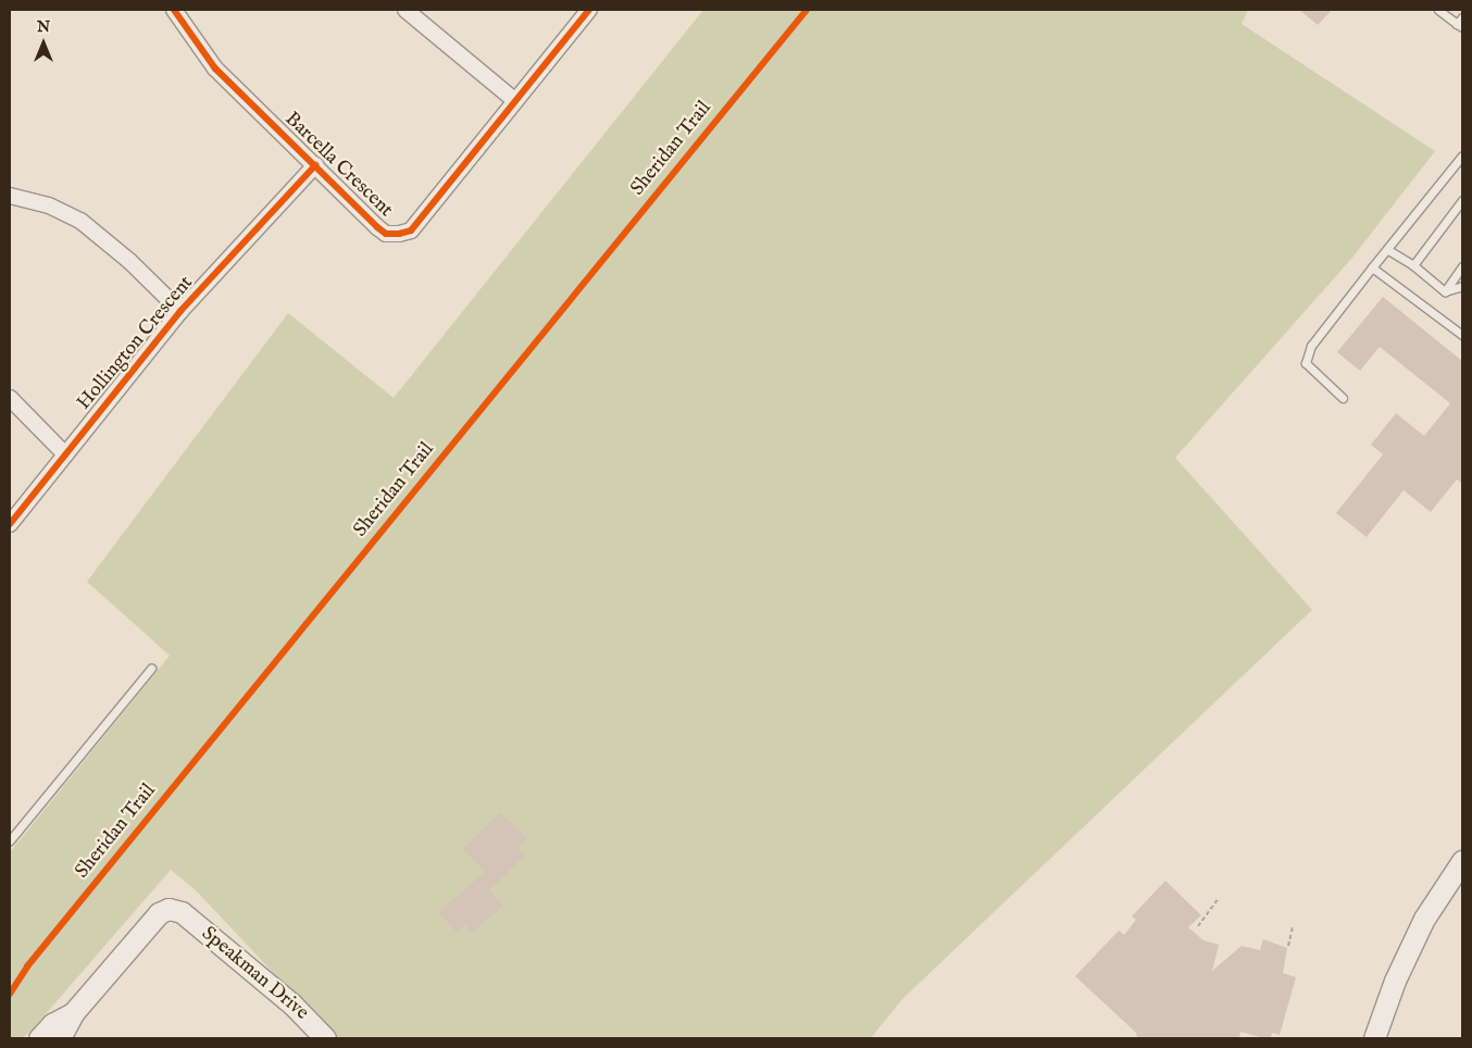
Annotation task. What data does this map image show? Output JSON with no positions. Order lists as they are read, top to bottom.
{
  "streets": {
    "street": ["Barcella Crescent", "Hollington Crescent", "Speakman Drive"],
    "cycle path": ["Sheridan Trail"]
  },
  "crossings": [
    ["Barcella Crescent", "Hollington Crescent"]
  ],
  "north": "top"
}
